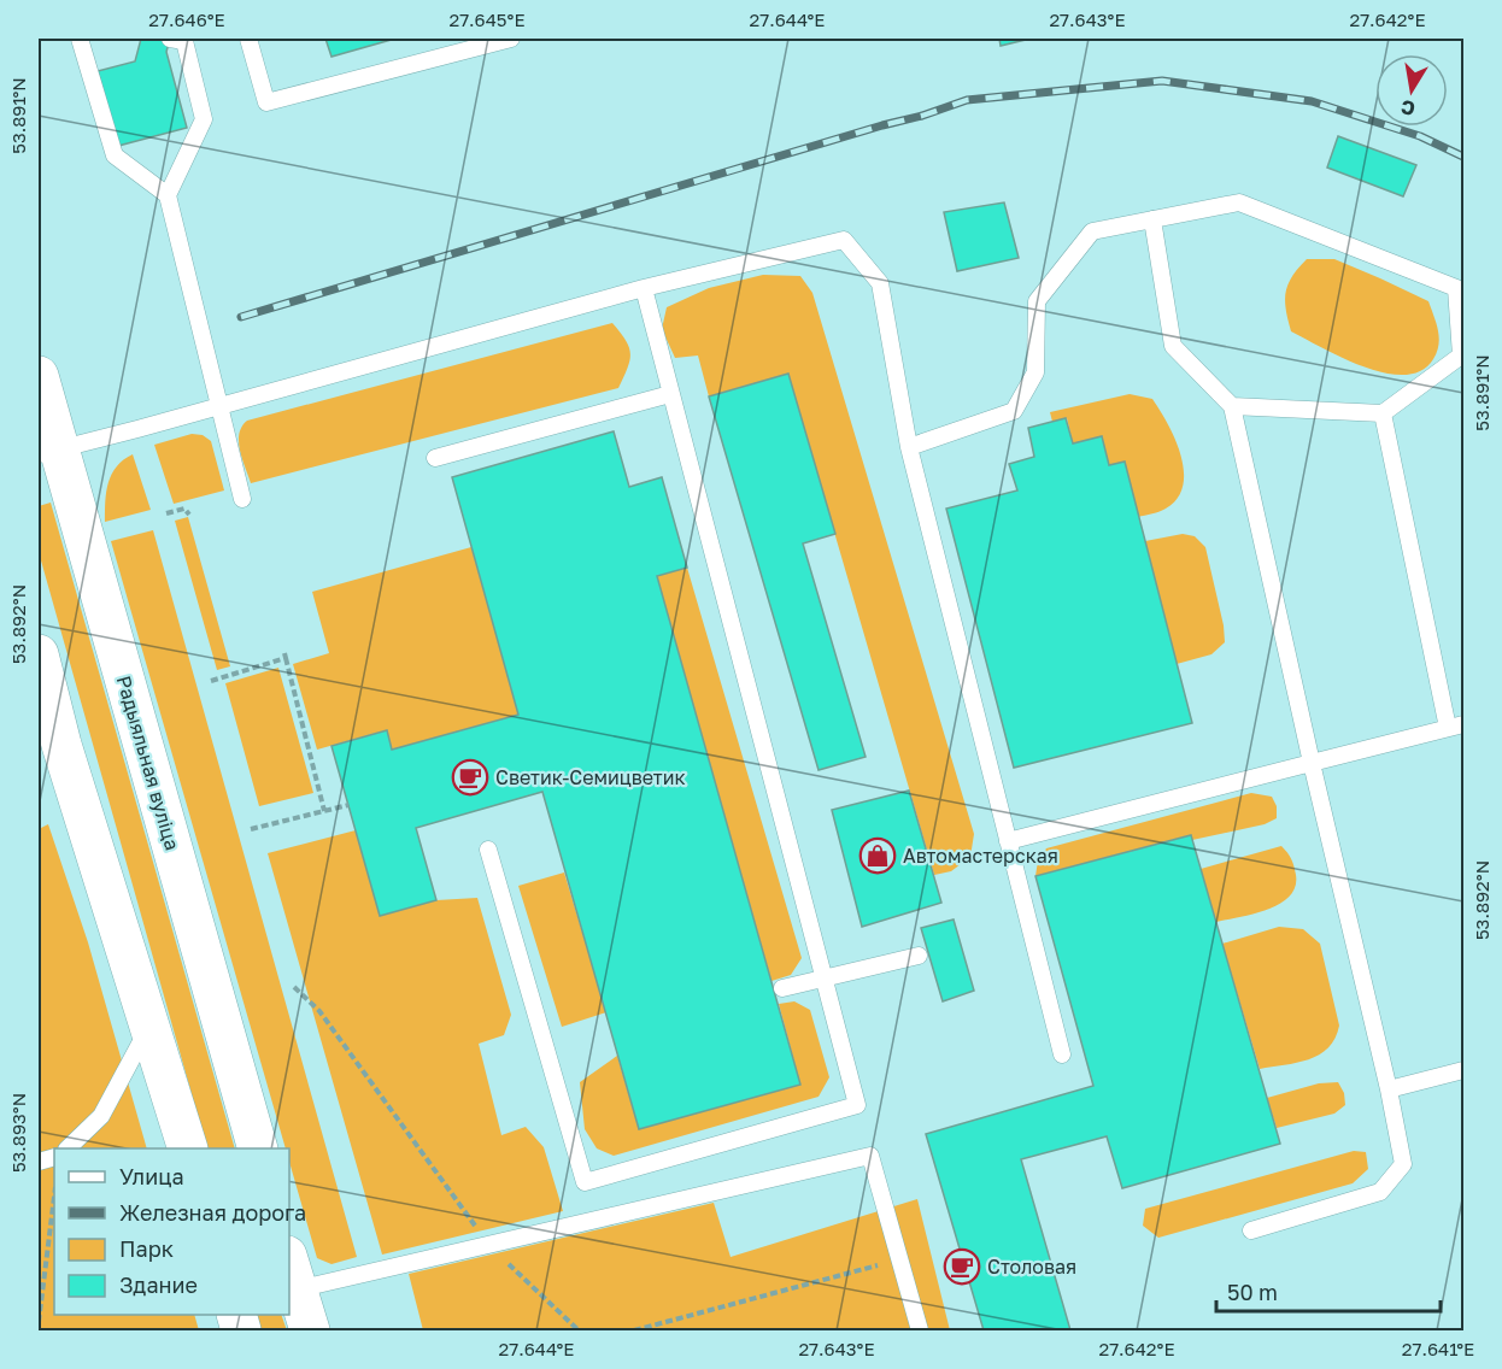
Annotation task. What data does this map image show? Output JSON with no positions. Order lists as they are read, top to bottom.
{
  "streets": {
    "main road": ["Радыяльная вуліца"]
  },
  "places": {
    "cafe": ["Светик-Семицветик", "Столовая"],
    "shop": ["Автомастерская"]
  },
  "legend": [
    "Улица",
    "Железная дорога",
    "Парк",
    "Здание"
  ],
  "scale_bar": "50 m",
  "north": "bottom",
  "coordinates": [
    "27.646°E",
    "27.645°E",
    "27.644°E",
    "27.643°E",
    "27.642°E",
    "53.891°N",
    "53.892°N",
    "53.893°N",
    "27.641°E"
  ]
}
